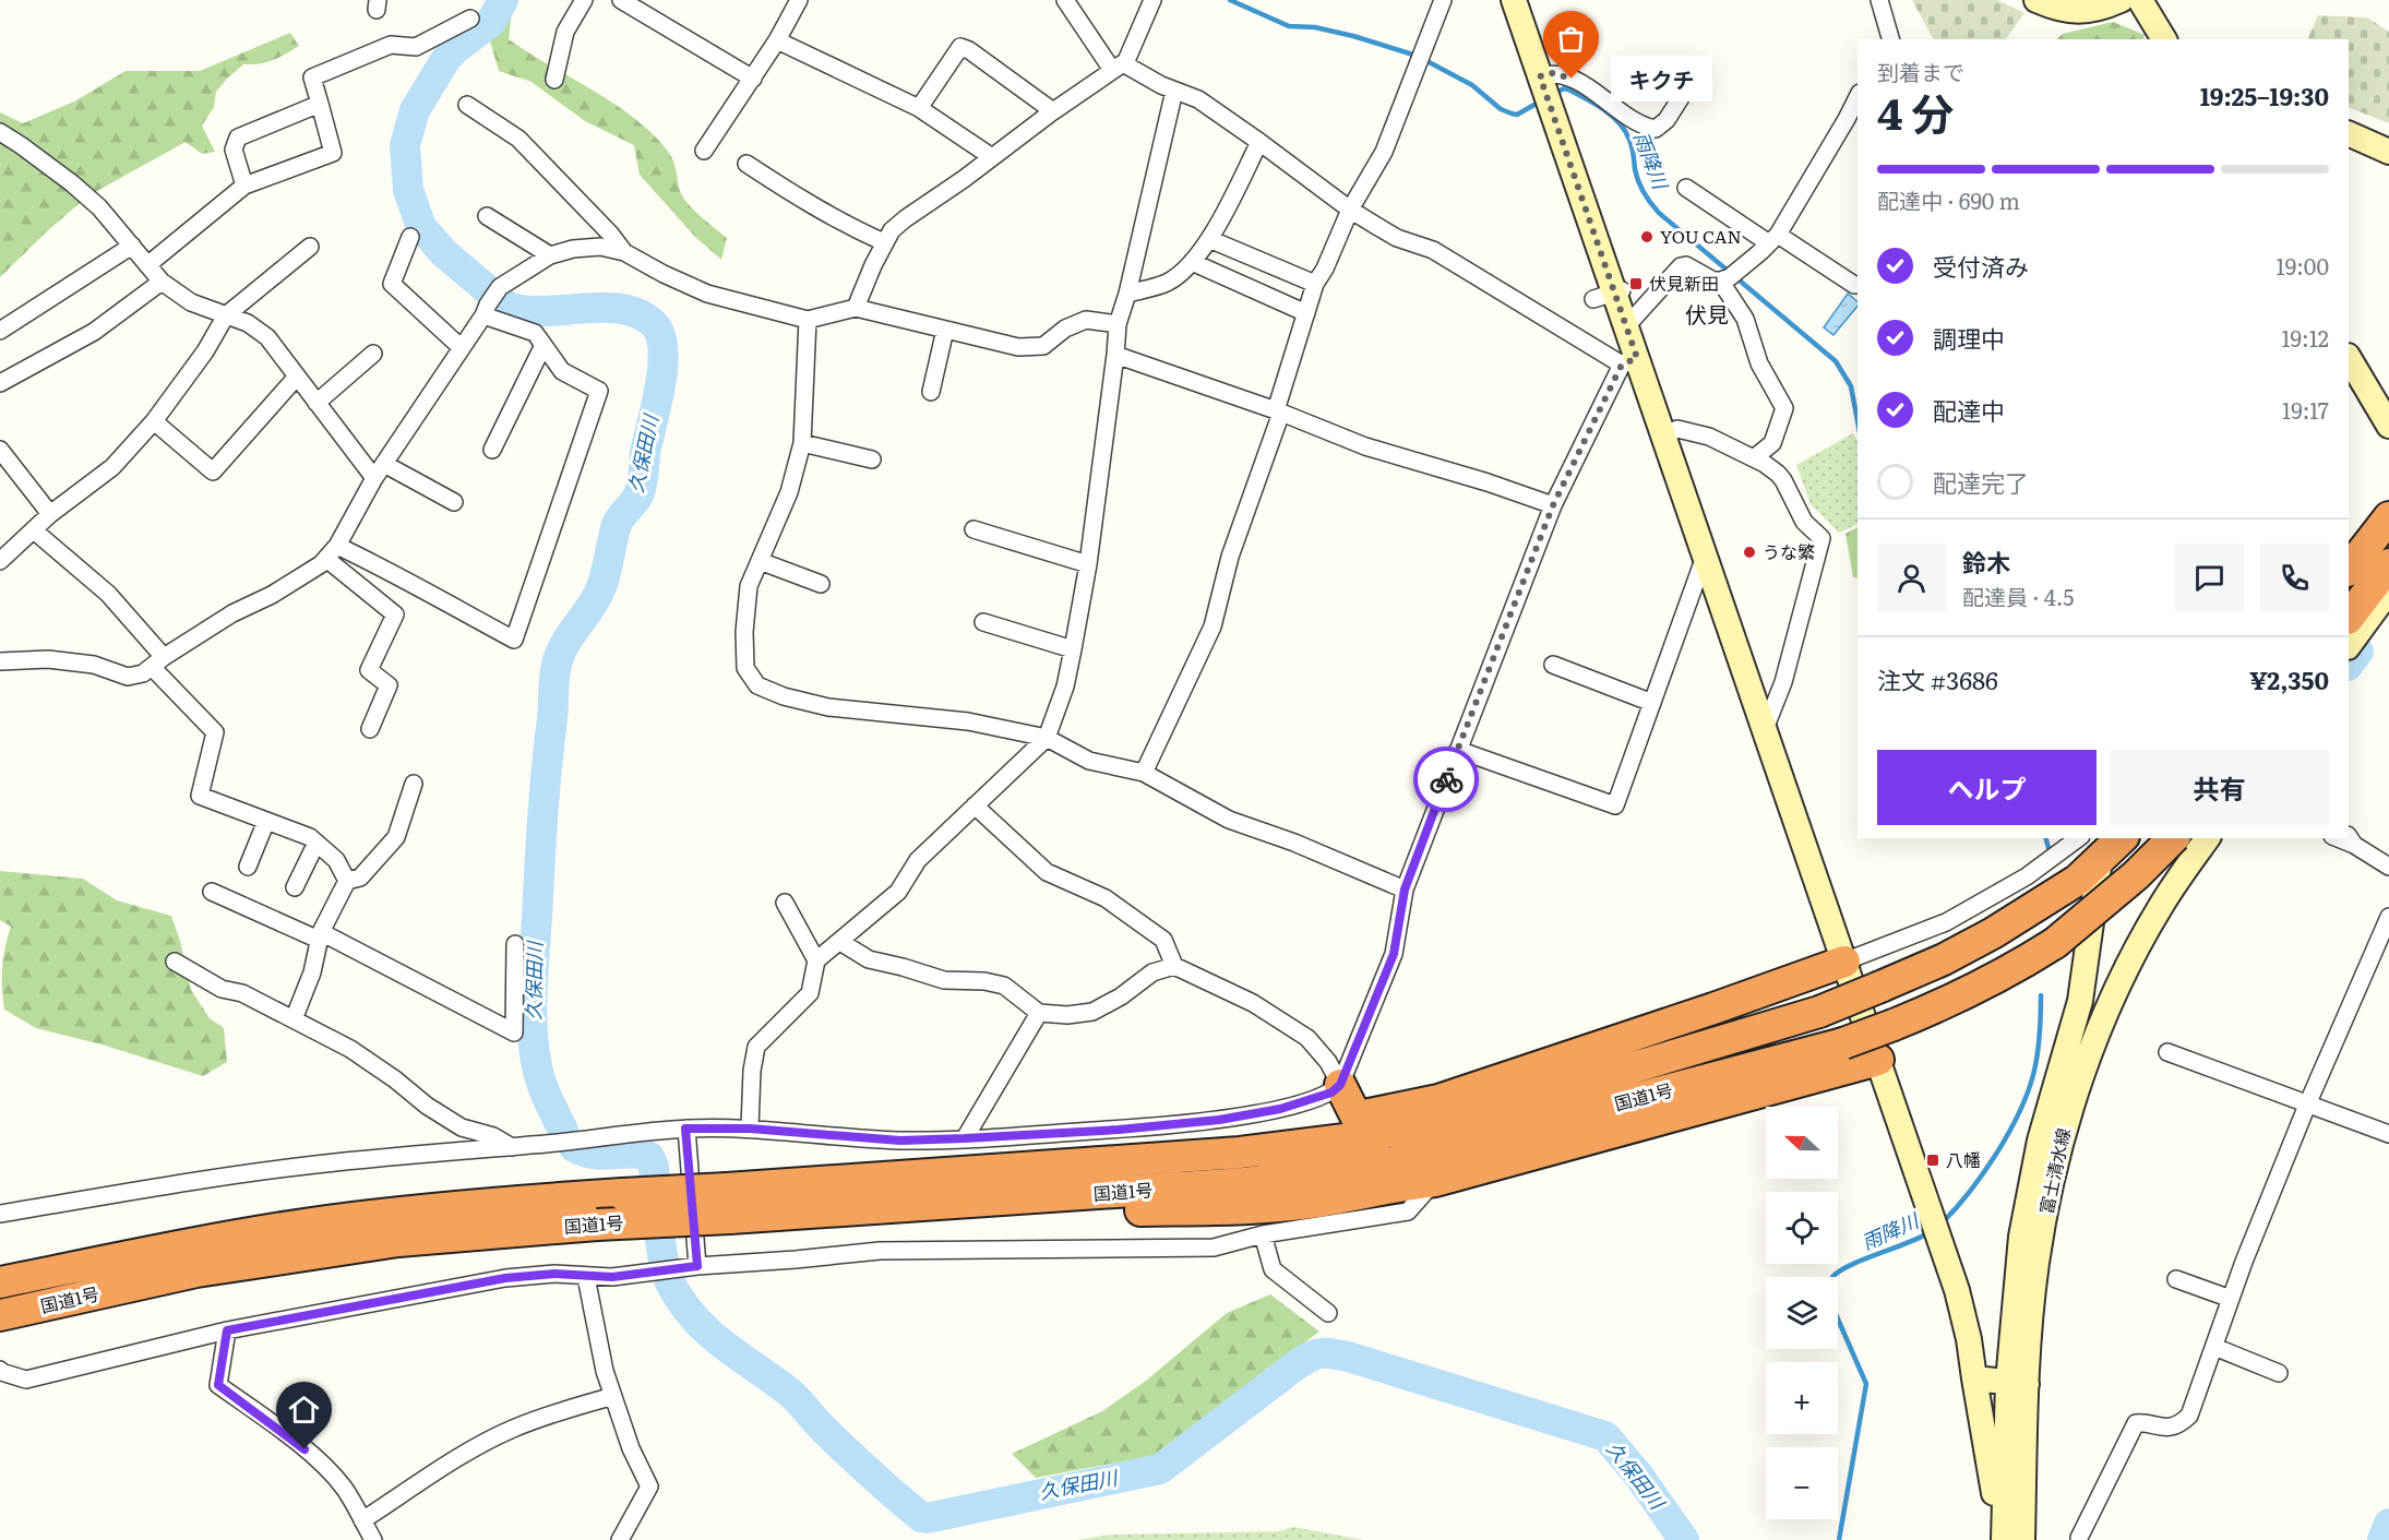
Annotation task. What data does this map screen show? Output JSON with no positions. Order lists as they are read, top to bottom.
{
  "streets": {
    "highway": ["国道1号"],
    "street": ["富士清水線"]
  },
  "crossings": [
    ["国道1号", "富士清水線"]
  ],
  "districts": ["伏見"],
  "water": ["雨降川", "久保田川"],
  "places": {
    "other": ["キクチ", "YOU CAN", "うな繁"],
    "transit": ["伏見新田", "八幡"]
  },
  "north": "left",
  "page": {
    "heading": ["4 分", "到着まで", "19:25–19:30"],
    "panel": [
      "鈴木",
      "配達員 · 4.5",
      "注文 #3686",
      "¥2,350"
    ],
    "bubble": "キクチ",
    "bar": "配達中 · 690 m",
    "list": [
      ["受付済み", "19:00"],
      ["調理中", "19:12"],
      ["配達中", "19:17"],
      "配達完了"
    ],
    "buttons": ["ヘルプ", "共有"],
    "map_buttons": ["+", "−"]
  }
}
